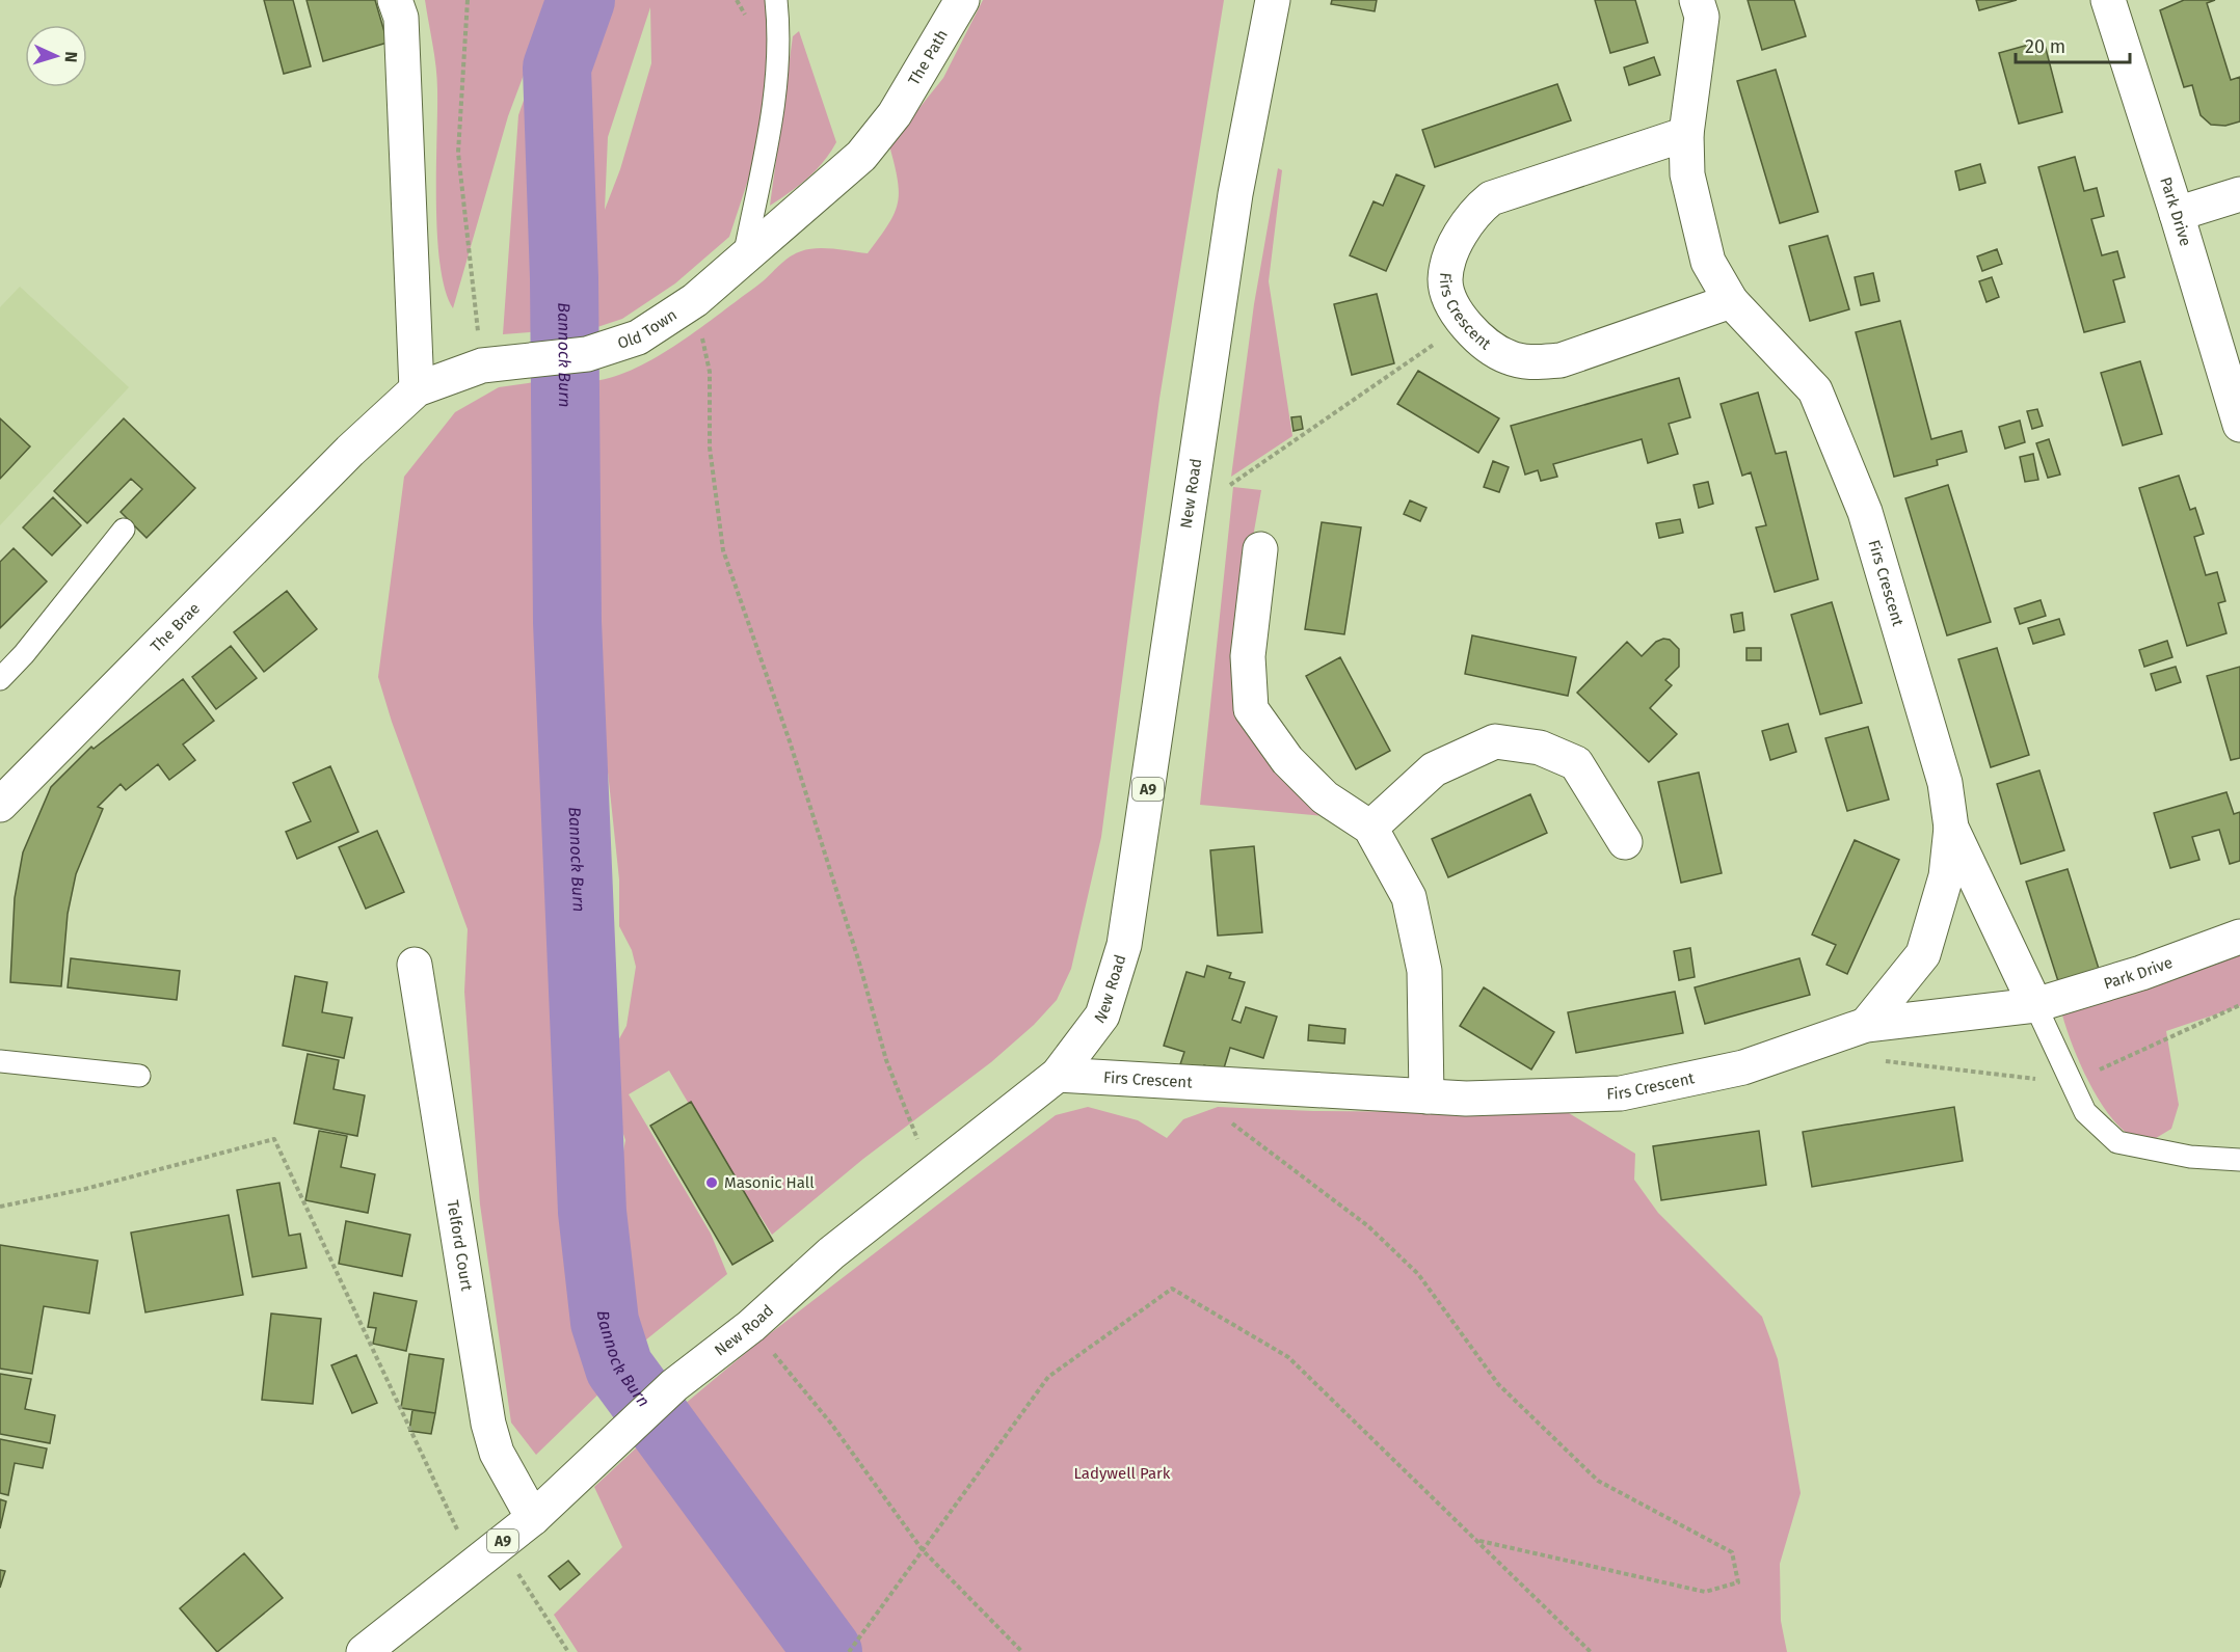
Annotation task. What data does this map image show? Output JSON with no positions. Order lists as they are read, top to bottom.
{
  "streets": {
    "street": [
      "The Path",
      "Park Drive",
      "Firs Crescent",
      "Old Town",
      "New Road",
      "The Brae",
      "A9",
      "Telford Court"
    ]
  },
  "crossings": [
    ["The Path", "Old Town"],
    ["Park Drive", "Firs Crescent"],
    ["Firs Crescent", "New Road"],
    ["Old Town", "The Brae"],
    ["New Road", "Telford Court"]
  ],
  "water": ["Bannock Burn"],
  "parks": ["Ladywell Park"],
  "places": ["Masonic Hall"],
  "scale_bar": "20 m",
  "north": "right"
}
